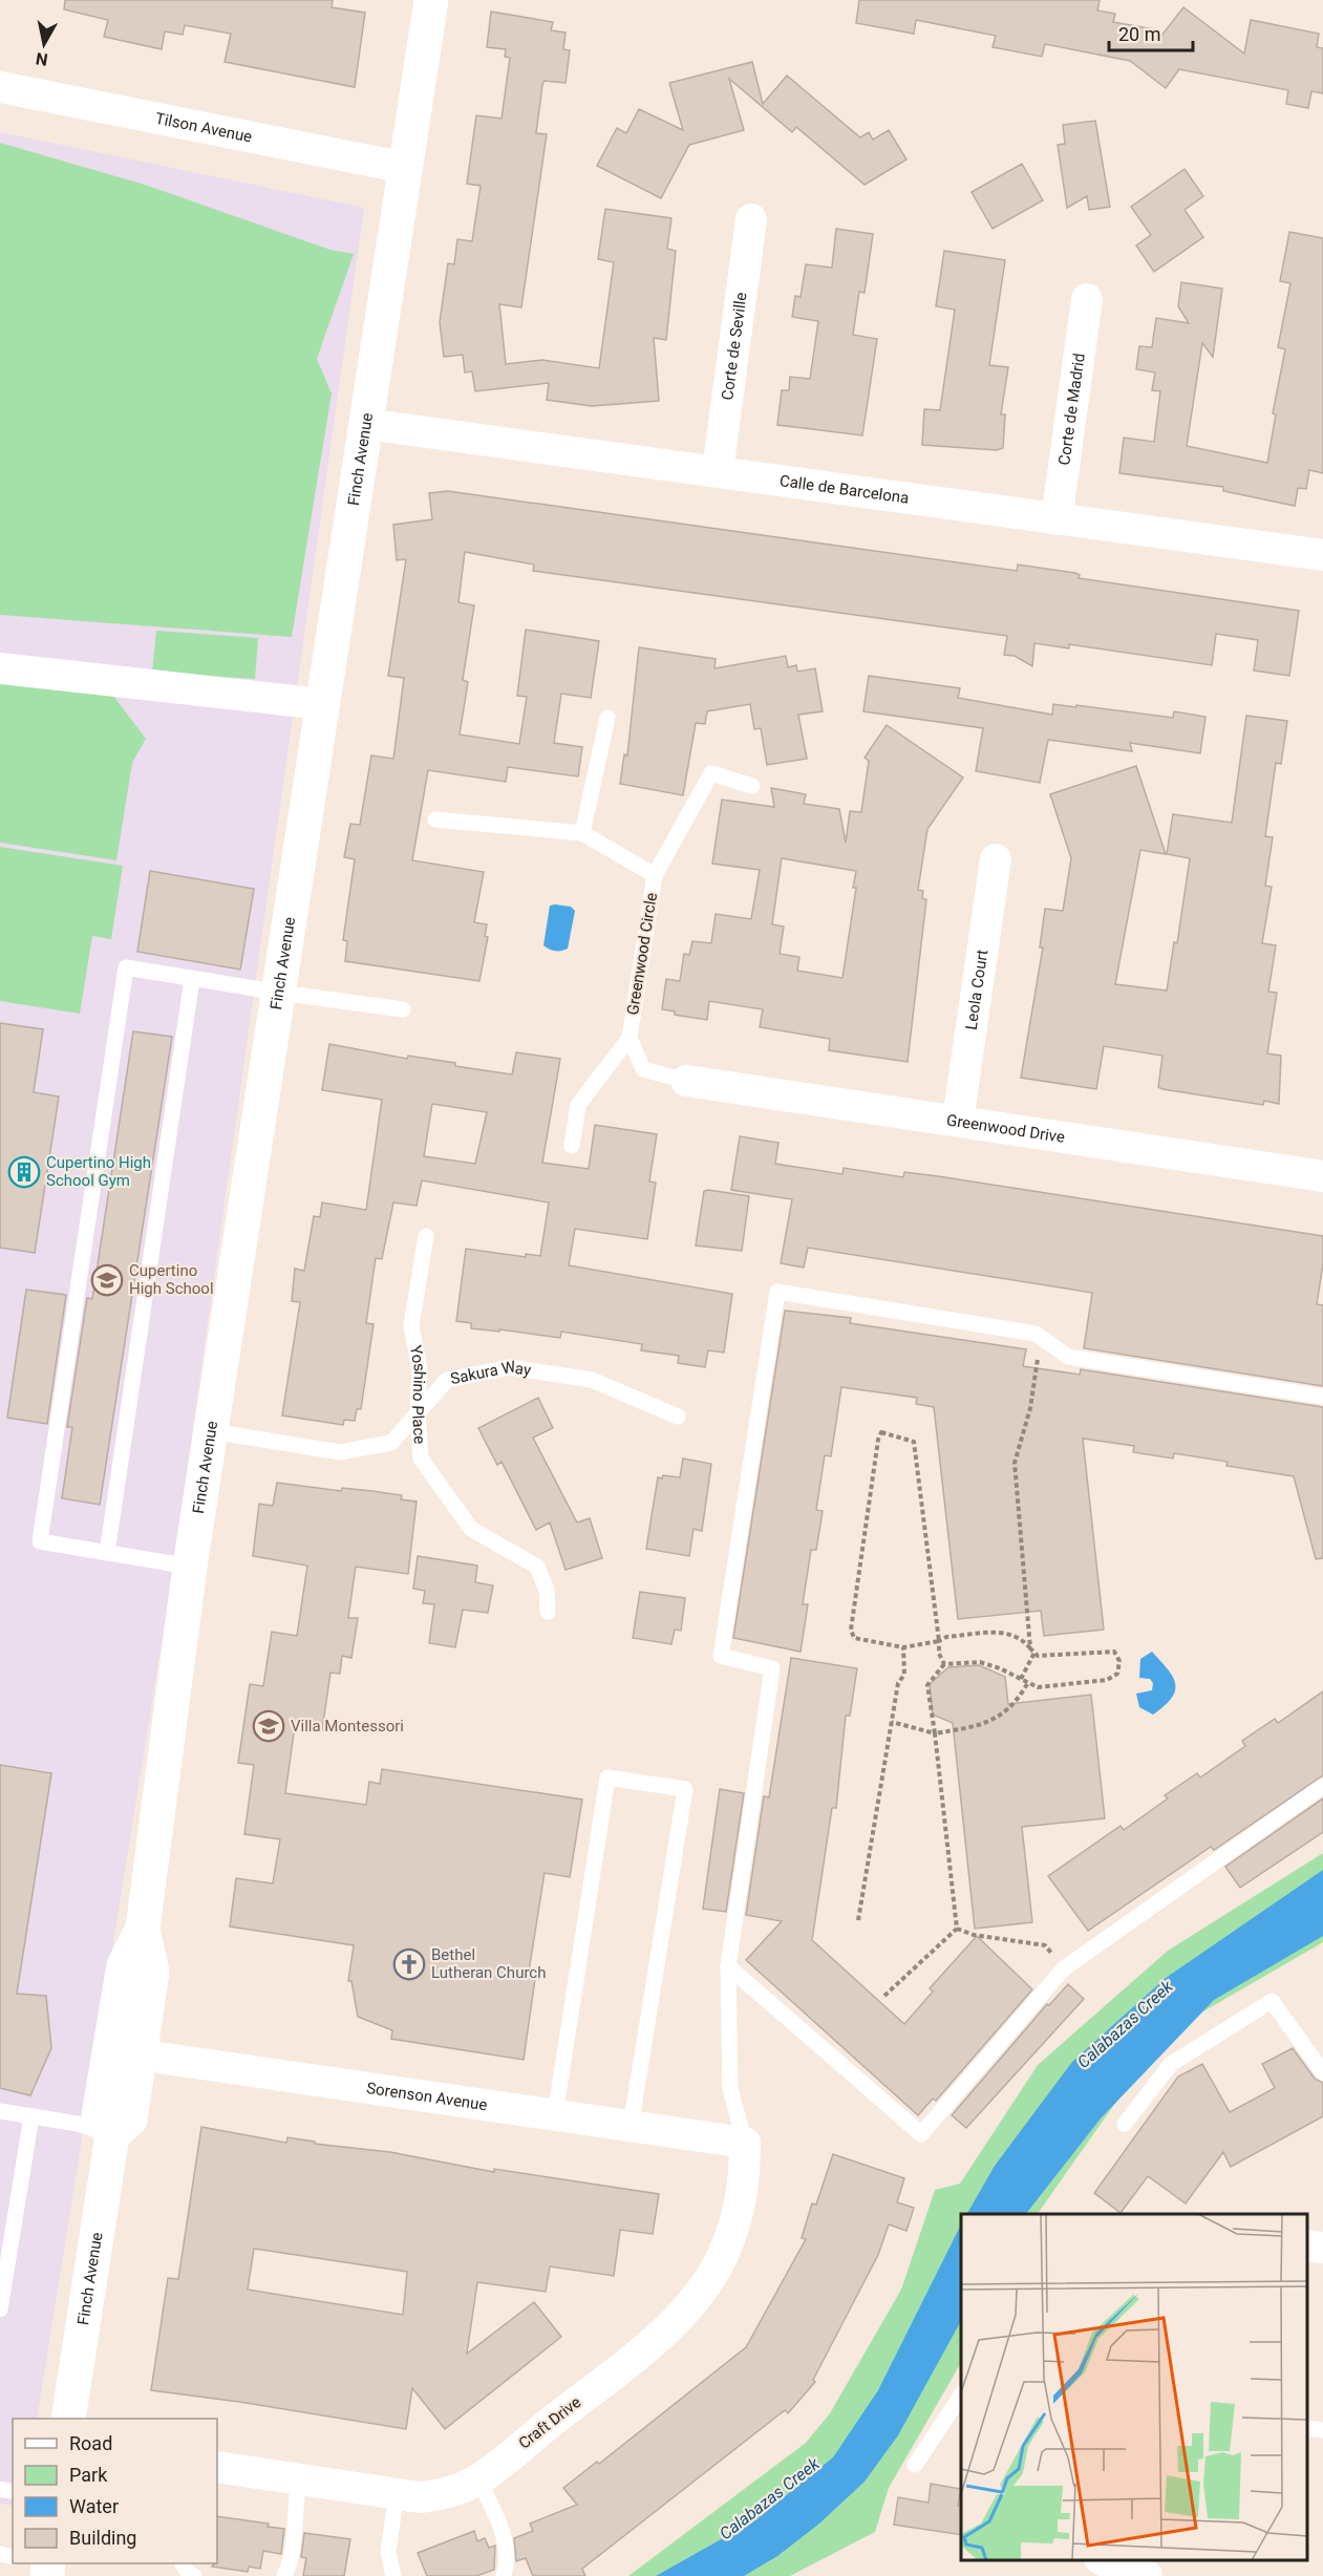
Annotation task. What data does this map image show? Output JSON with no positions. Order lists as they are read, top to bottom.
{
  "streets": {
    "street": [
      "Tilson Avenue",
      "Corte de Seville",
      "Corte de Madrid",
      "Finch Avenue",
      "Calle de Barcelona",
      "Leola Court",
      "Greenwood Drive",
      "Sorenson Avenue",
      "Craft Drive"
    ],
    "lane": ["Greenwood Circle", "Sakura Way", "Yoshino Place"]
  },
  "crossings": [
    ["Tilson Avenue", "Finch Avenue"],
    ["Corte de Seville", "Calle de Barcelona"],
    ["Corte de Madrid", "Calle de Barcelona"],
    ["Finch Avenue", "Calle de Barcelona"],
    ["Finch Avenue", "Sakura Way"],
    ["Finch Avenue", "Sorenson Avenue"],
    ["Greenwood Circle", "Greenwood Drive"],
    ["Leola Court", "Greenwood Drive"],
    ["Sakura Way", "Yoshino Place"],
    ["Sorenson Avenue", "Craft Drive"]
  ],
  "water": ["Calabazas Creek"],
  "places": {
    "building": ["Cupertino High School Gym"],
    "school or university": ["Cupertino High School", "Villa Montessori"],
    "church": ["Bethel Lutheran Church"]
  },
  "legend": [
    "Road",
    "Park",
    "Water",
    "Building"
  ],
  "scale_bar": "20 m",
  "north": "bottom"
}
